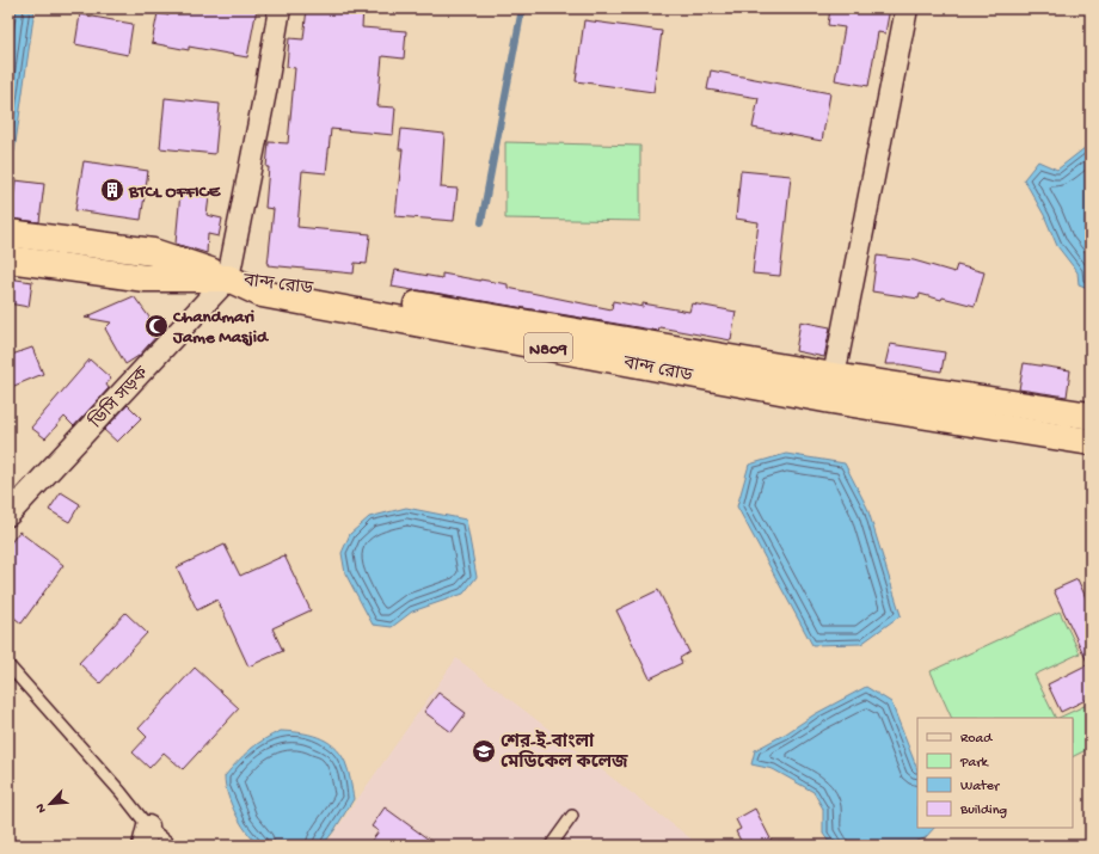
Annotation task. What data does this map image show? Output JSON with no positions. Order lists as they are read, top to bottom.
{
  "streets": {
    "highway": ["বান্দ রোড", "N809"],
    "street": ["ডিসি সড়ক"]
  },
  "crossings": [
    ["বান্দ রোড", "ডিসি সড়ক"]
  ],
  "places": {
    "building": ["BTCL OFFICE"],
    "mosque": ["Chandmari Jame Masjid"],
    "school or university": ["শের-ই-বাংলা মেডিকেল কলেজ"]
  },
  "legend": [
    "Road",
    "Park",
    "Water",
    "Building"
  ],
  "north": "bottom left"
}
